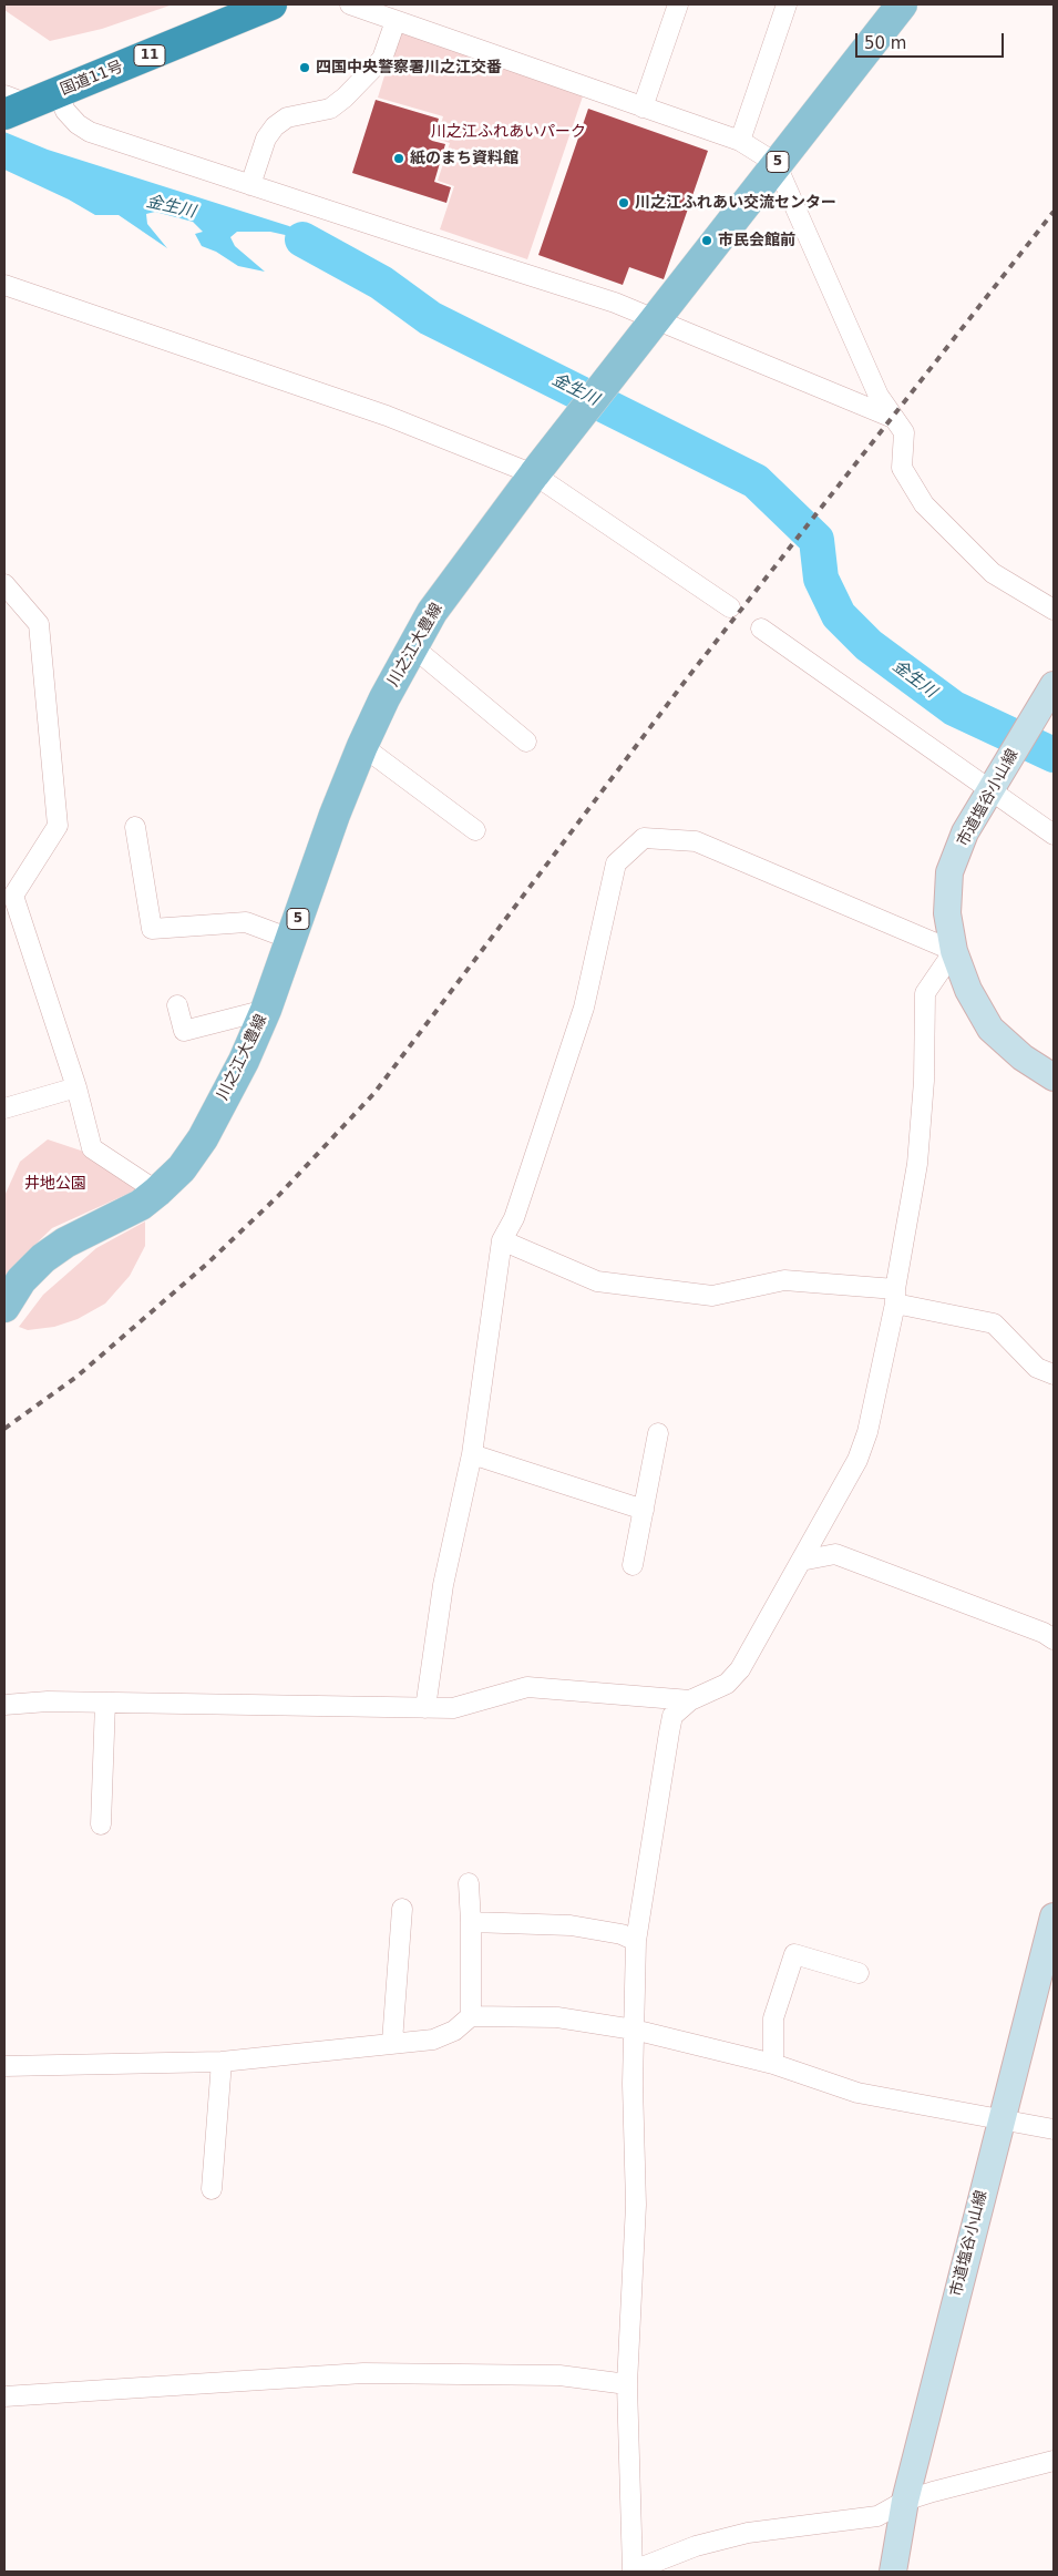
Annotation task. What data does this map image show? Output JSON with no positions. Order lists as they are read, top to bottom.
{
  "streets": {
    "highway": ["11", "国道11号"],
    "main road": ["5", "川之江大豊線"],
    "street": ["市道塩谷小山線"]
  },
  "water": ["金生川"],
  "parks": ["川之江ふれあいパーク", "井地公園"],
  "places": [
    "四国中央警察署川之江交番",
    "紙のまち資料館",
    "川之江ふれあい交流センター",
    "市民会館前"
  ],
  "scale_bar": "50 m"
}
